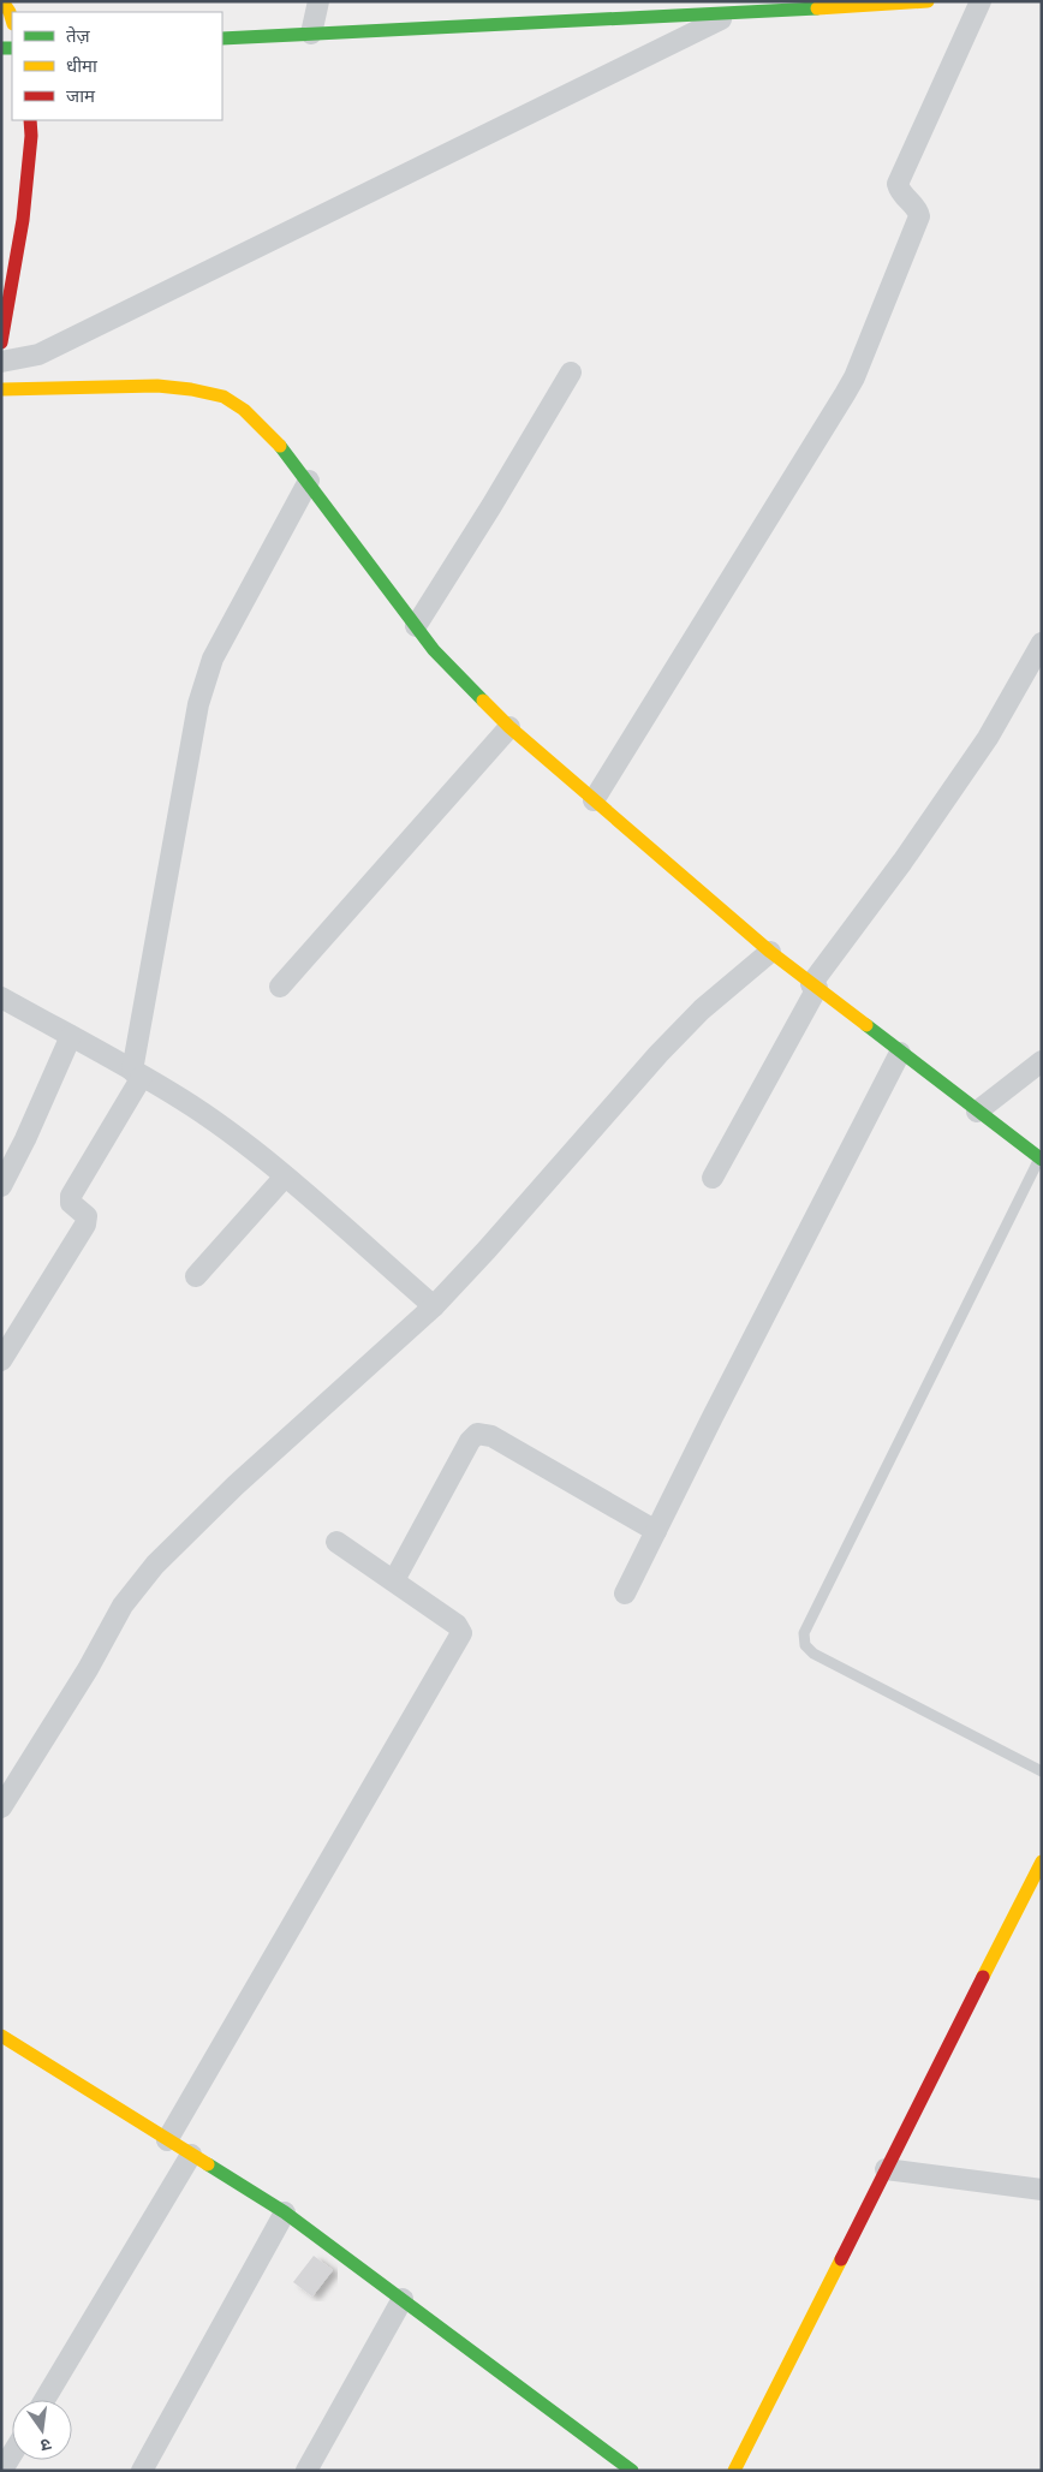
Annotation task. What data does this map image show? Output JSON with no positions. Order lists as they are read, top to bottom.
{
  "legend": ["तेज़", "धीमा", "जाम"],
  "north": "bottom"
}
